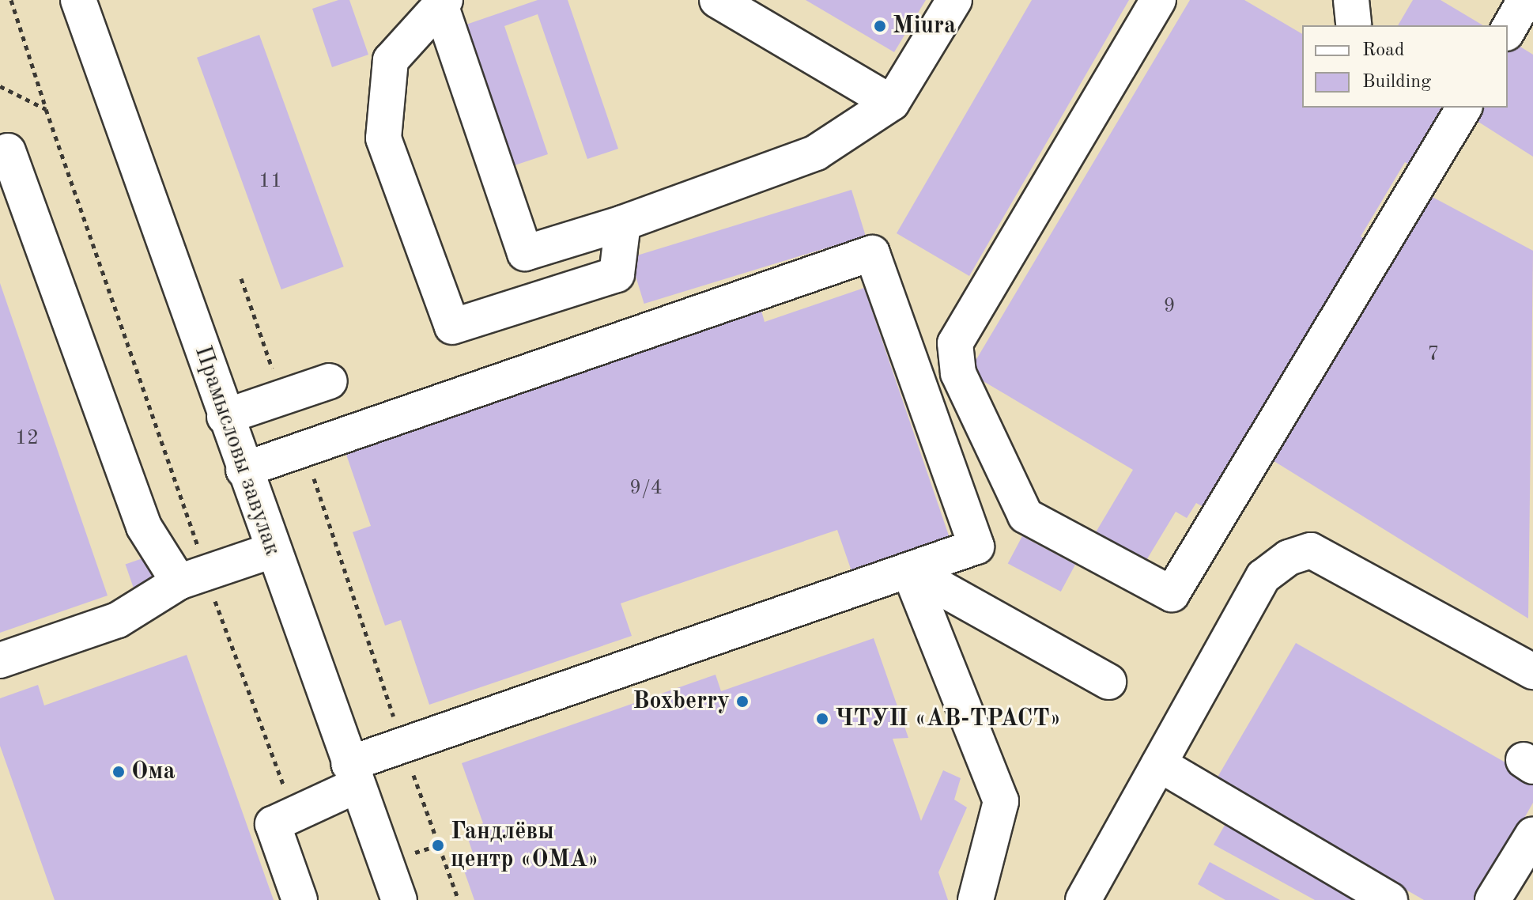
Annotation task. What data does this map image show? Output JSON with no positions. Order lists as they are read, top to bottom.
{
  "streets": {
    "street": ["Прамысловы завулак"]
  },
  "places": [
    "Miura",
    "Boxberry",
    "ЧТУП «АВ-ТРАСТ»",
    "Ома",
    "Гандлёвы центр «ОМА»"
  ],
  "house_numbers": [
    "11",
    "9",
    "7",
    "12",
    "9/4"
  ],
  "legend": ["Road", "Building"]
}
